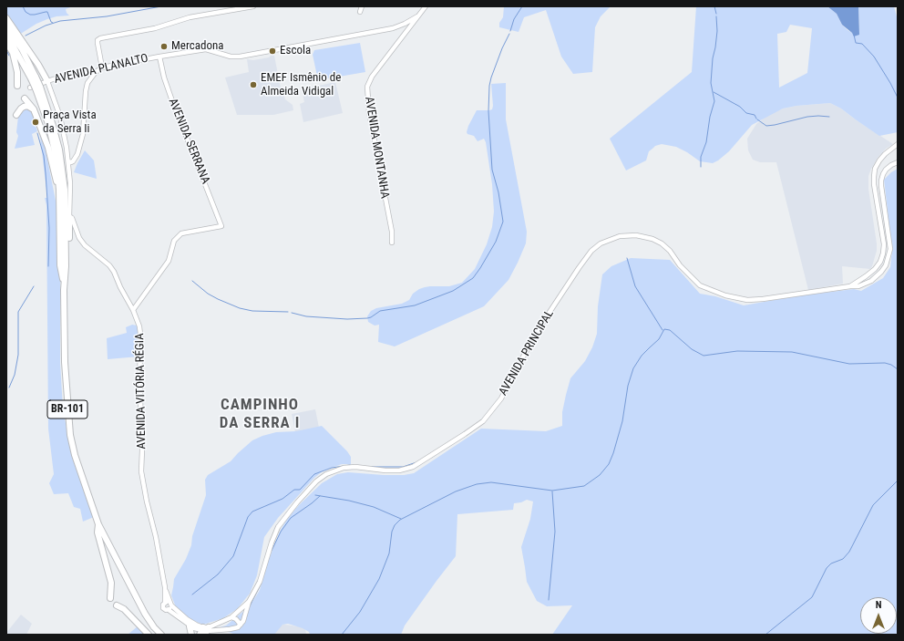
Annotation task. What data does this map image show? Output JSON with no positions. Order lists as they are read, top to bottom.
{
  "streets": {
    "main road": ["BR-101"],
    "street": [
      "AVENIDA PLANALTO",
      "AVENIDA SERRANA",
      "AVENIDA MONTANHA",
      "AVENIDA PRINCIPAL",
      "AVENIDA VITÓRIA RÉGIA"
    ]
  },
  "crossings": [
    ["AVENIDA PLANALTO", "AVENIDA SERRANA"],
    ["AVENIDA PLANALTO", "AVENIDA MONTANHA"],
    ["AVENIDA PLANALTO", "BR-101"],
    ["AVENIDA SERRANA", "AVENIDA VITÓRIA RÉGIA"]
  ],
  "districts": ["CAMPINHO DA SERRA I"],
  "places": [
    "Mercadona",
    "Escola",
    "EMEF Ismênio de Almeida Vidigal",
    "Praça Vista da Serra Ii"
  ],
  "north": "top"
}
